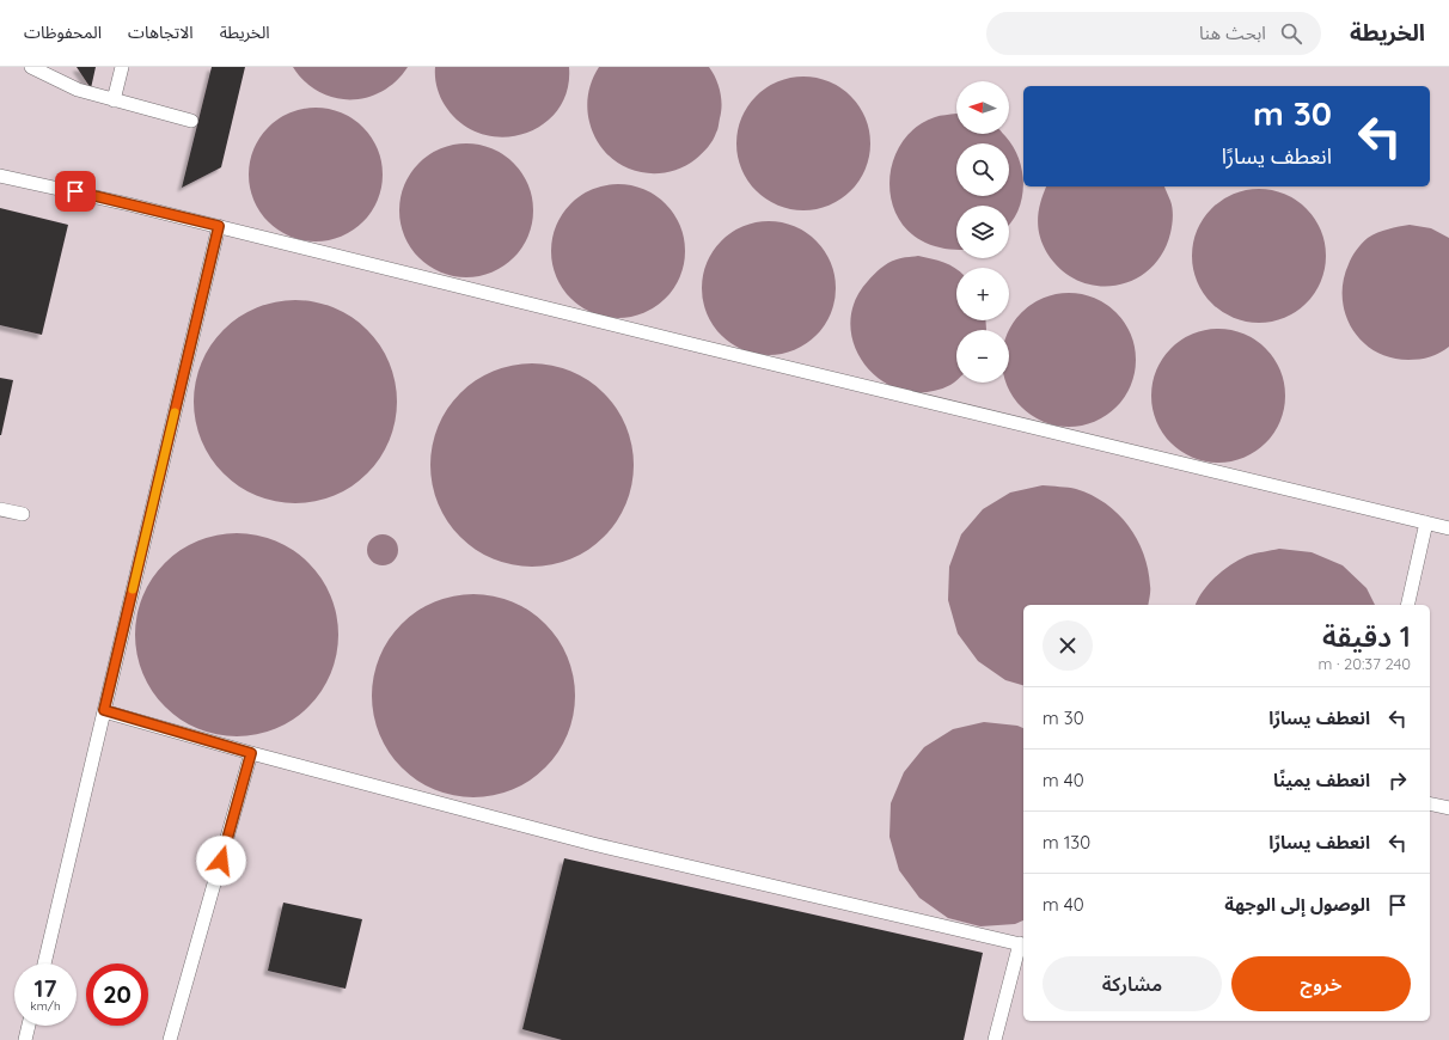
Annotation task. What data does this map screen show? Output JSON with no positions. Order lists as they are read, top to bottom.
{
  "north": "left",
  "page": {
    "header": "الخريطة",
    "search": "ابحث هنا",
    "nav": ["الخريطة", "الاتجاهات", "المحفوظات"],
    "map_buttons": ["+", "−"],
    "turn": ["30 m", "انعطف يسارًا"],
    "heading": ["1 دقيقة", "240 m · 20:37"],
    "list": [
      {
        "name": "انعطف يسارًا",
        "value": "30 m"
      },
      {
        "name": "انعطف يمينًا",
        "value": "40 m"
      },
      {
        "name": "انعطف يسارًا",
        "value": "130 m"
      },
      {
        "name": "الوصول إلى الوجهة",
        "value": "40 m"
      }
    ],
    "buttons": ["خروج", "مشاركة"],
    "speed": "17 km/h",
    "limit": "20"
  }
}
